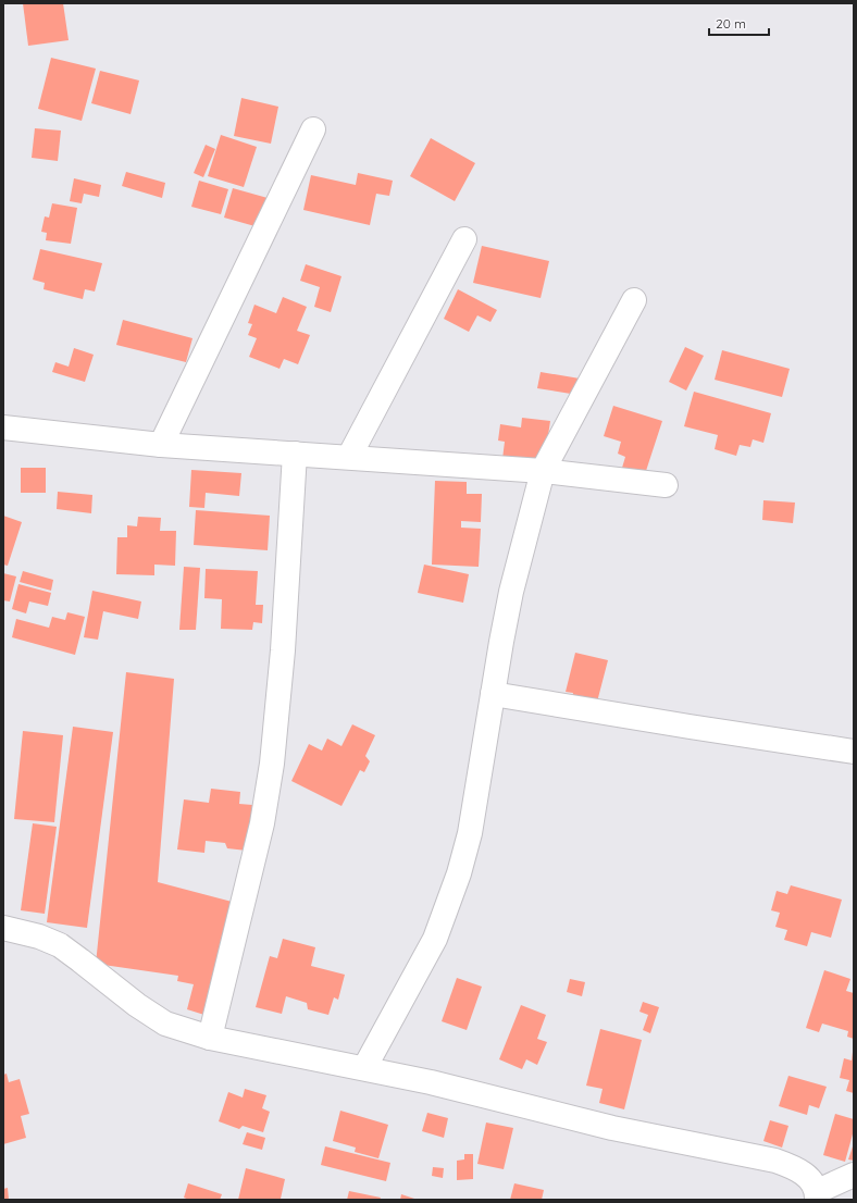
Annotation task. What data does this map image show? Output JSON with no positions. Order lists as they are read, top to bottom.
{
  "scale_bar": "20 m"
}
